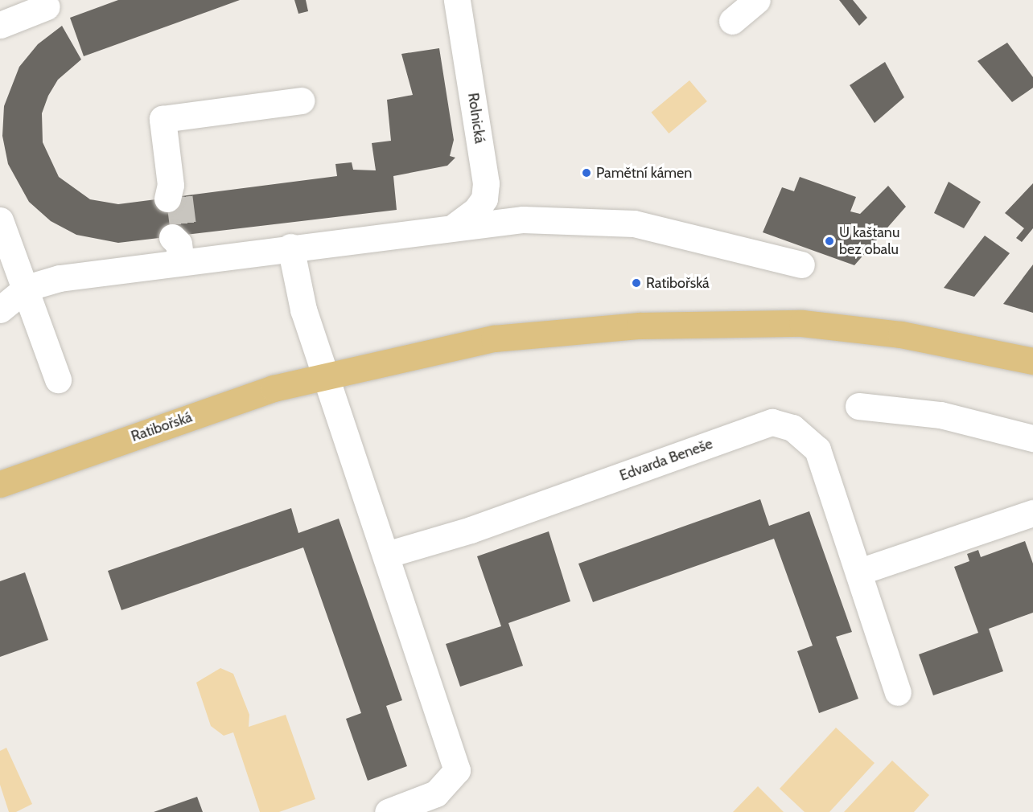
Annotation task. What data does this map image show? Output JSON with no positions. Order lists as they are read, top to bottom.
{
  "streets": {
    "main road": ["Ratibořská"],
    "street": ["Rolnická", "Edvarda Beneše"]
  },
  "places": ["Pamětní kámen", "U kaštanu bez obalu", "Ratibořská"]
}
